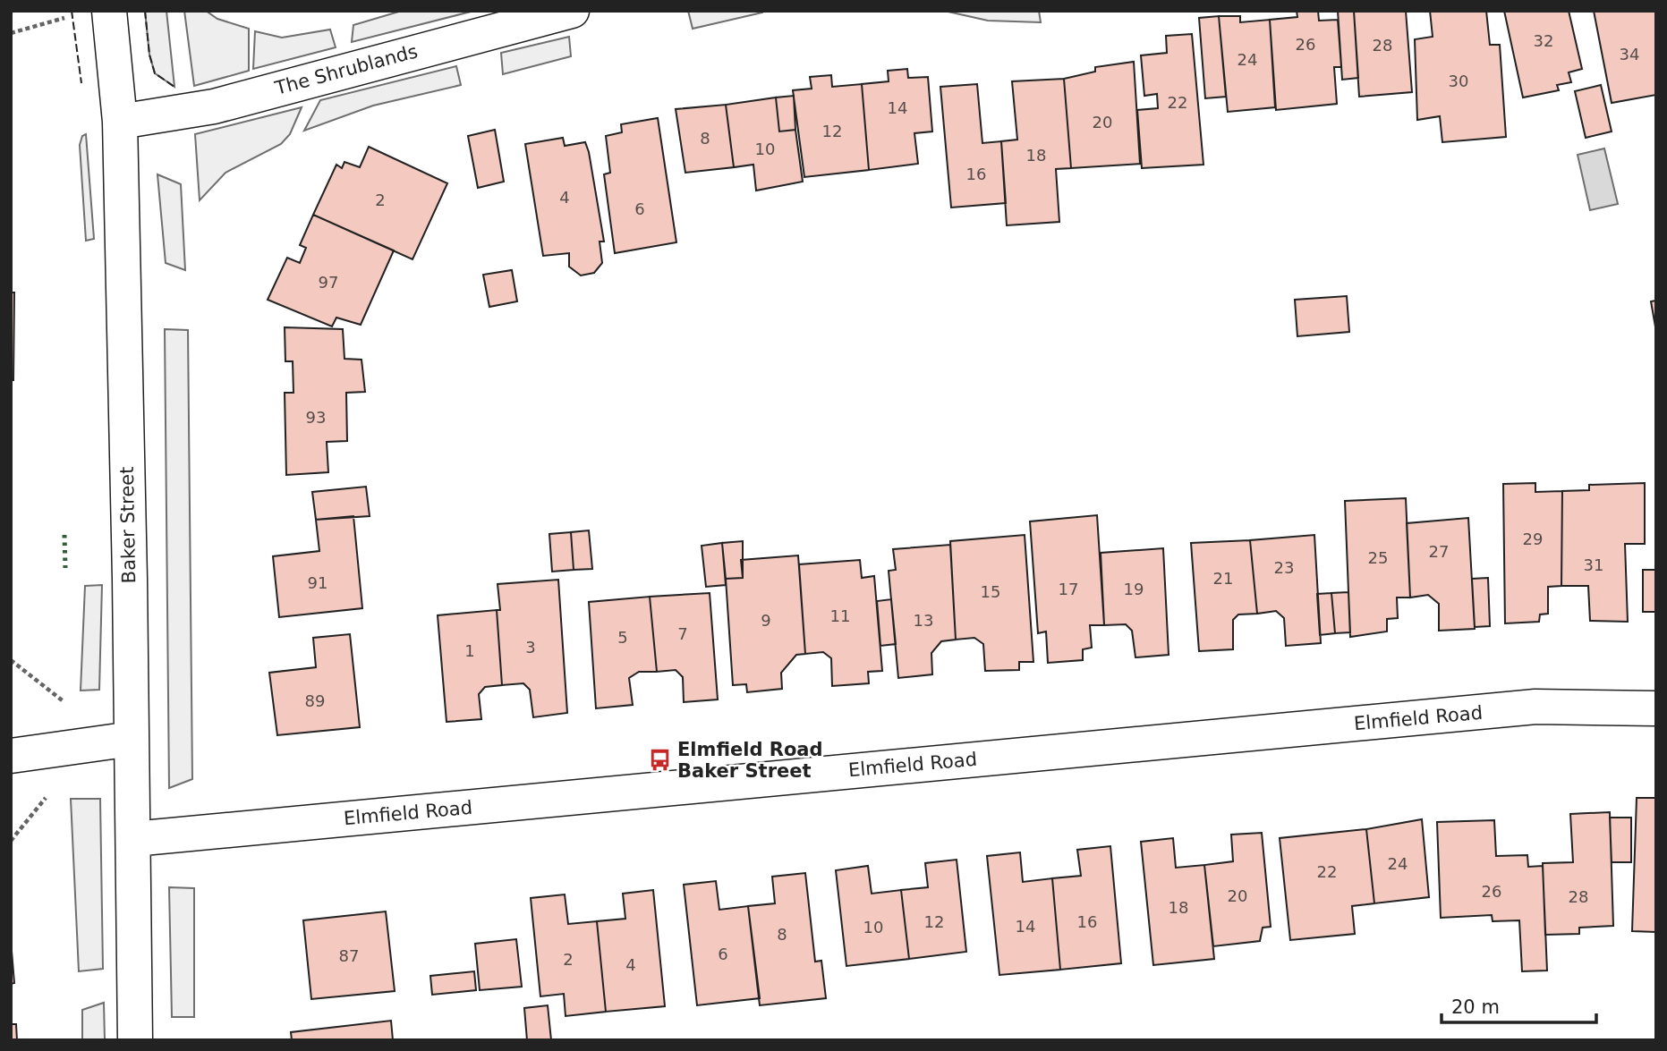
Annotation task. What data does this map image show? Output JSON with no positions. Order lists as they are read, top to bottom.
{
  "streets": {
    "street": ["The Shrublands", "Baker Street", "Elmfield Road"]
  },
  "crossings": [
    ["The Shrublands", "Baker Street"],
    ["Baker Street", "Elmfield Road"]
  ],
  "places": {
    "bus stop": ["Elmfield Road Baker Street"]
  },
  "house_numbers": [
    "32",
    "26",
    "28",
    "34",
    "24",
    "30",
    "22",
    "14",
    "20",
    "12",
    "8",
    "10",
    "18",
    "16",
    "4",
    "2",
    "6",
    "97",
    "93",
    "29",
    "27",
    "25",
    "31",
    "23",
    "21",
    "91",
    "17",
    "19",
    "15",
    "11",
    "9",
    "13",
    "7",
    "5",
    "3",
    "1",
    "89",
    "24",
    "22",
    "26",
    "20",
    "28",
    "18",
    "12",
    "16",
    "14",
    "10",
    "8",
    "6",
    "87",
    "2",
    "4"
  ],
  "scale_bar": "20 m"
}
